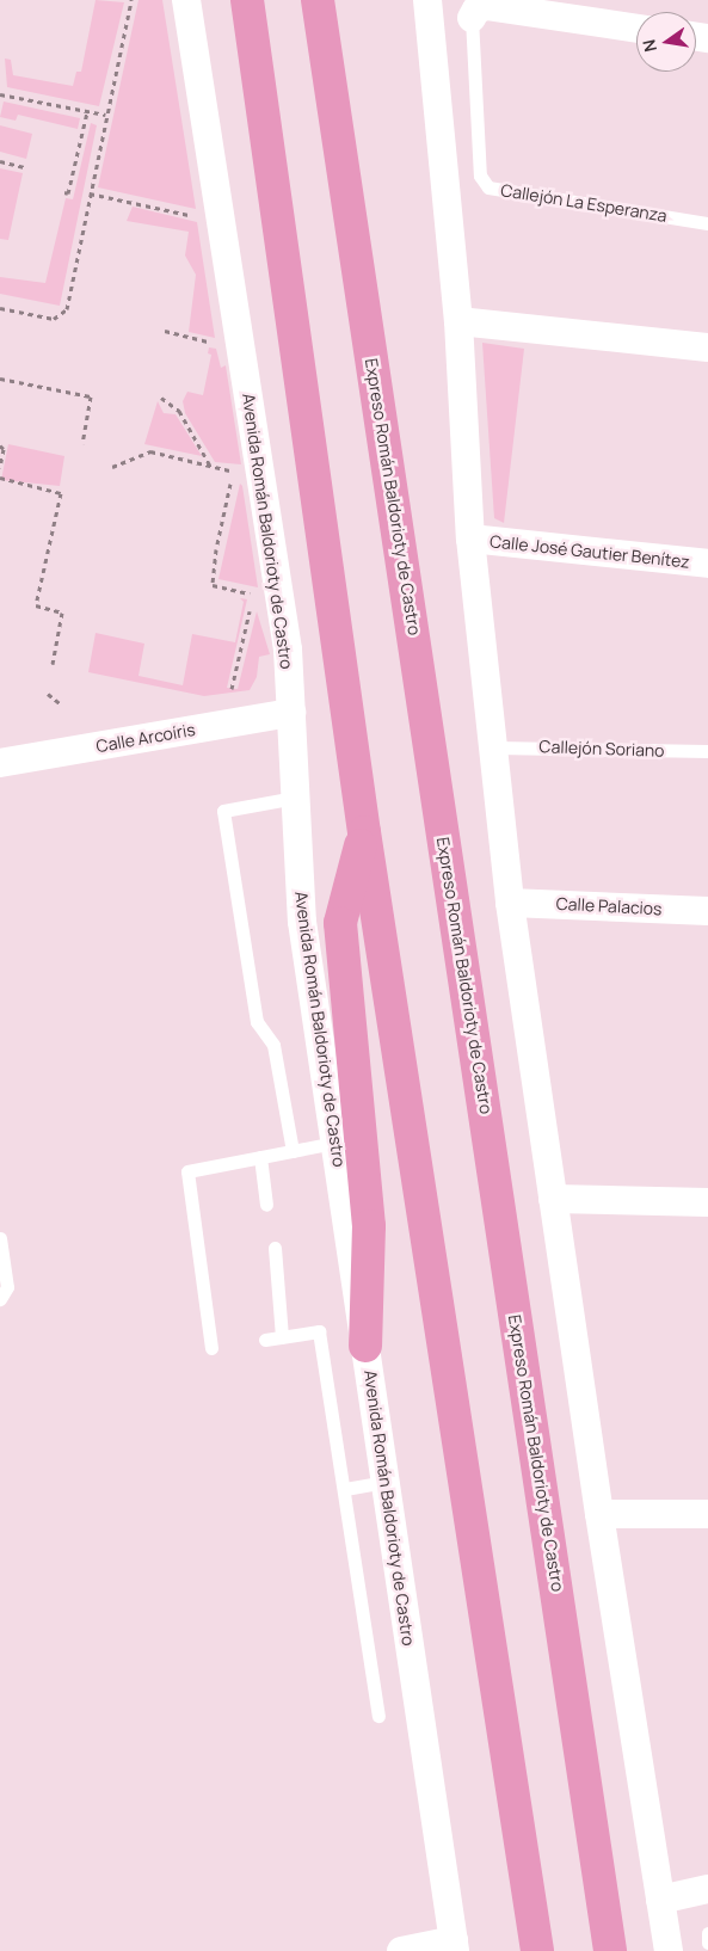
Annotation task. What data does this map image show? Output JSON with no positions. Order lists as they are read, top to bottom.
{
  "streets": {
    "highway": ["Expreso Román Baldorioty de Castro"],
    "street": [
      "Avenida Román Baldorioty de Castro",
      "Calle José Gautier Benítez",
      "Calle Arcoíris",
      "Calle Palacios"
    ],
    "lane": ["Callejón La Esperanza", "Callejón Soriano"]
  },
  "crossings": [
    ["Avenida Román Baldorioty de Castro", "Calle Arcoíris"]
  ],
  "north": "left"
}
